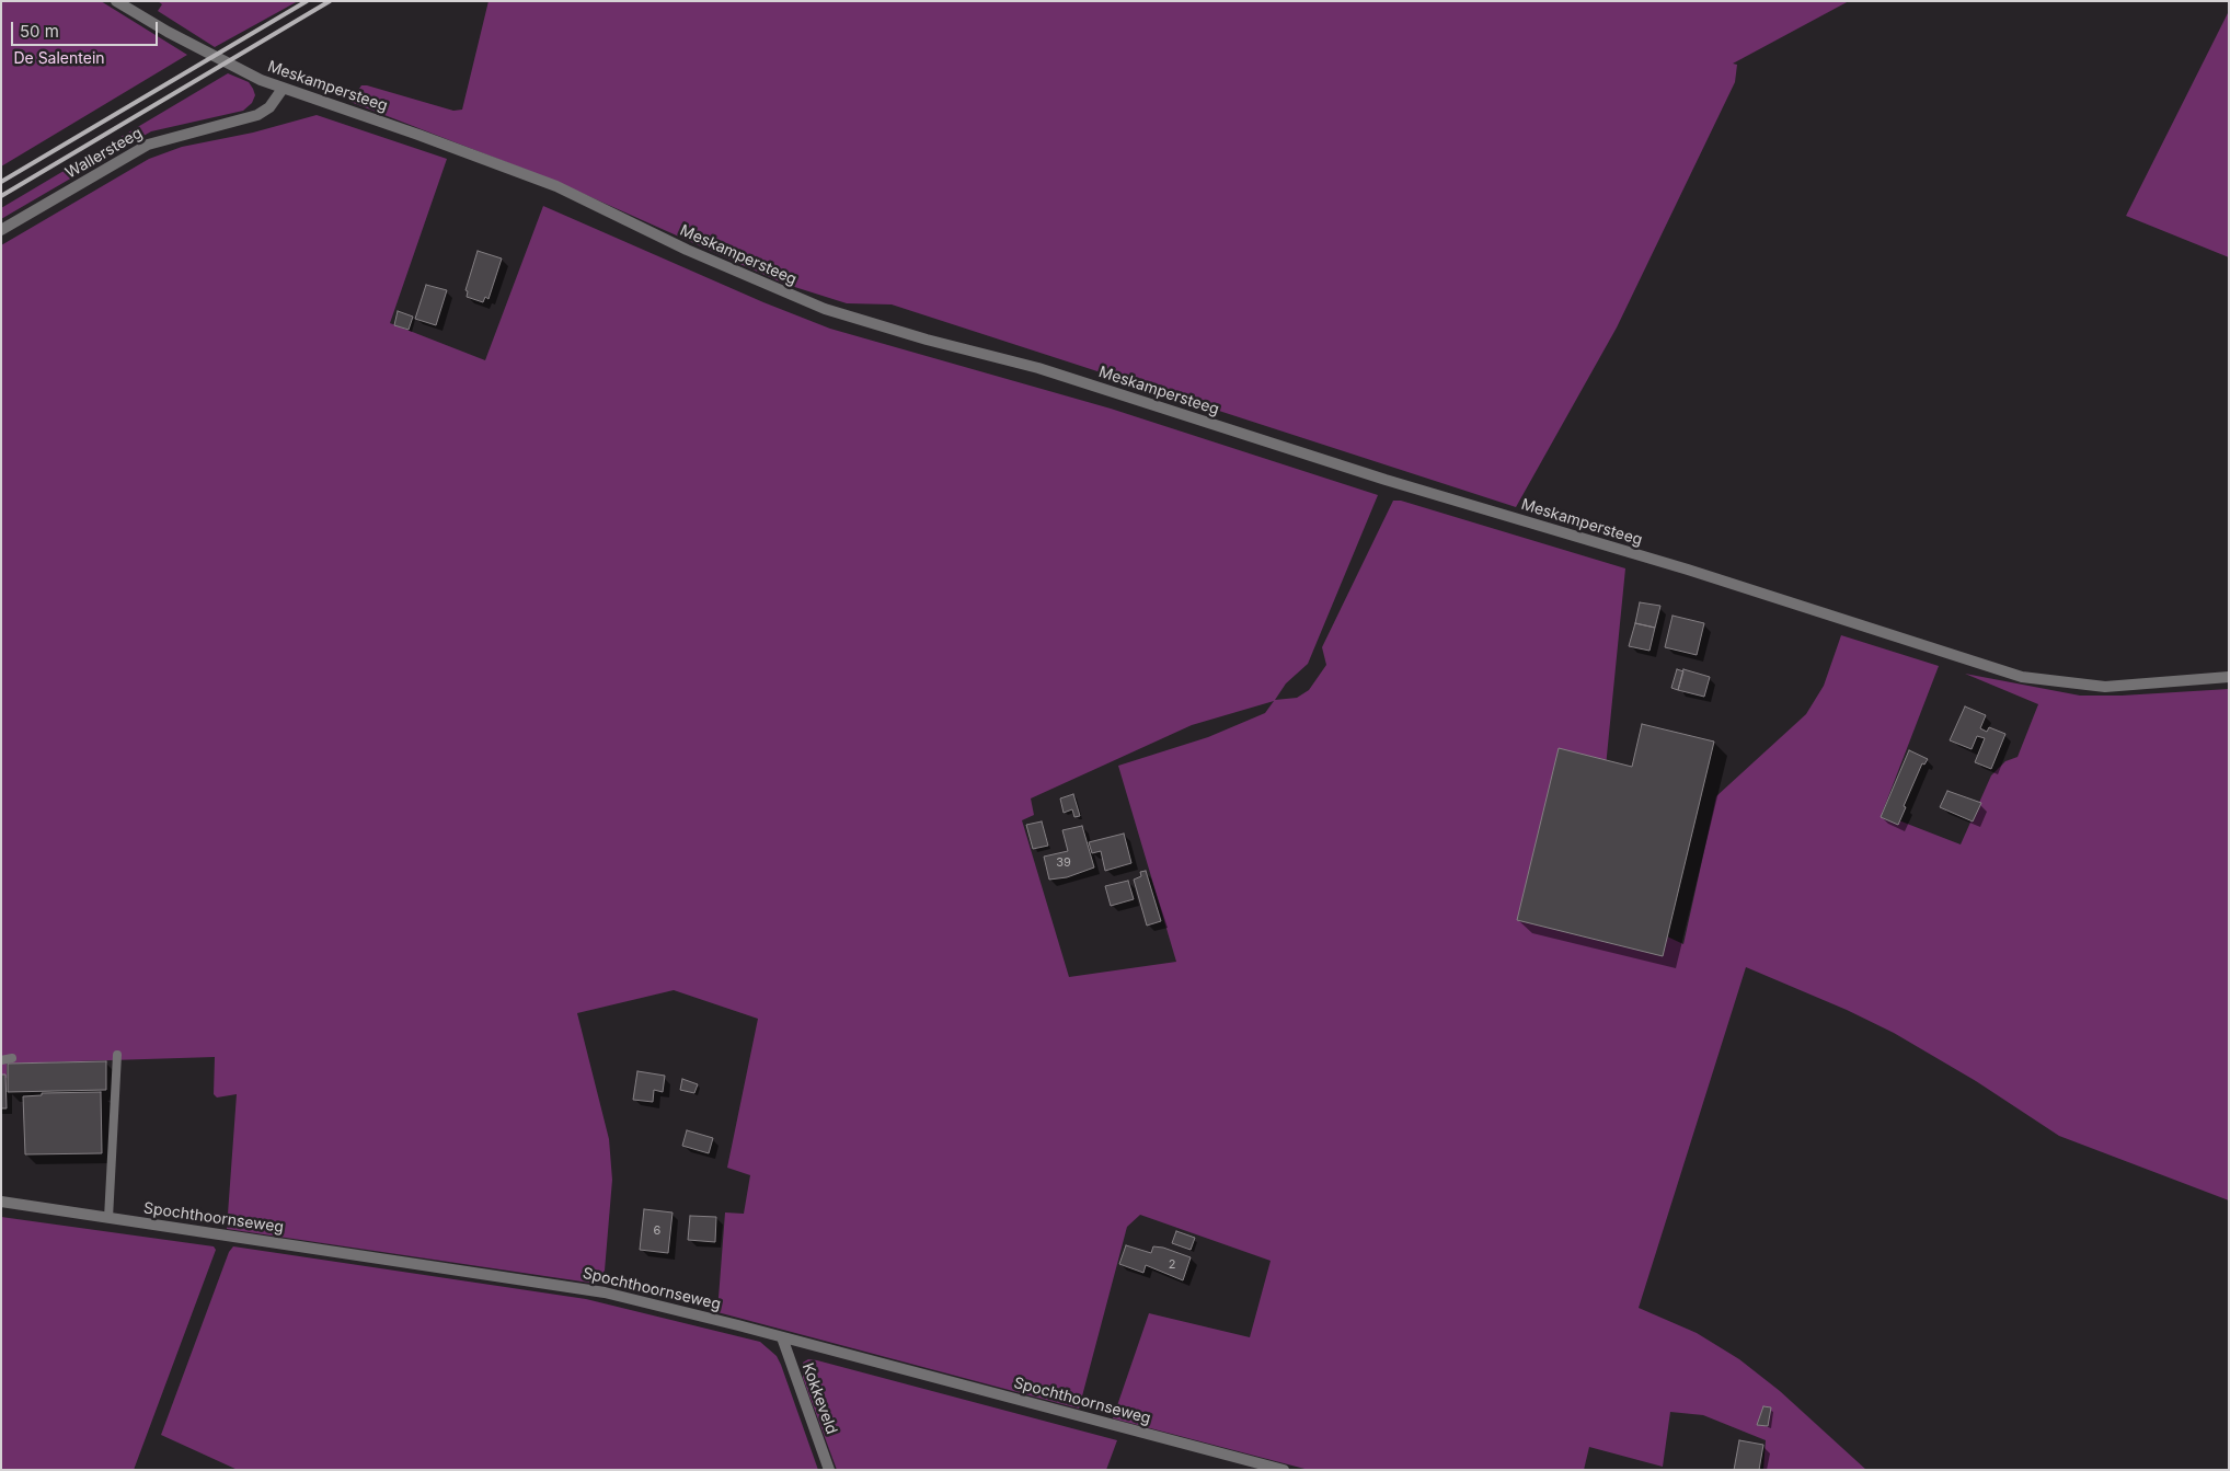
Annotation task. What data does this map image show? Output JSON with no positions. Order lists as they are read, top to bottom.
{
  "streets": {
    "street": [
      "Meskampersteeg",
      "Wallersteeg",
      "Spochthoornseweg",
      "Kokkeveld"
    ]
  },
  "crossings": [
    ["Meskampersteeg", "Wallersteeg"],
    ["Spochthoornseweg", "Kokkeveld"]
  ],
  "parks": ["De Salentein"],
  "house_numbers": ["39", "6", "2"],
  "scale_bar": "50 m"
}
